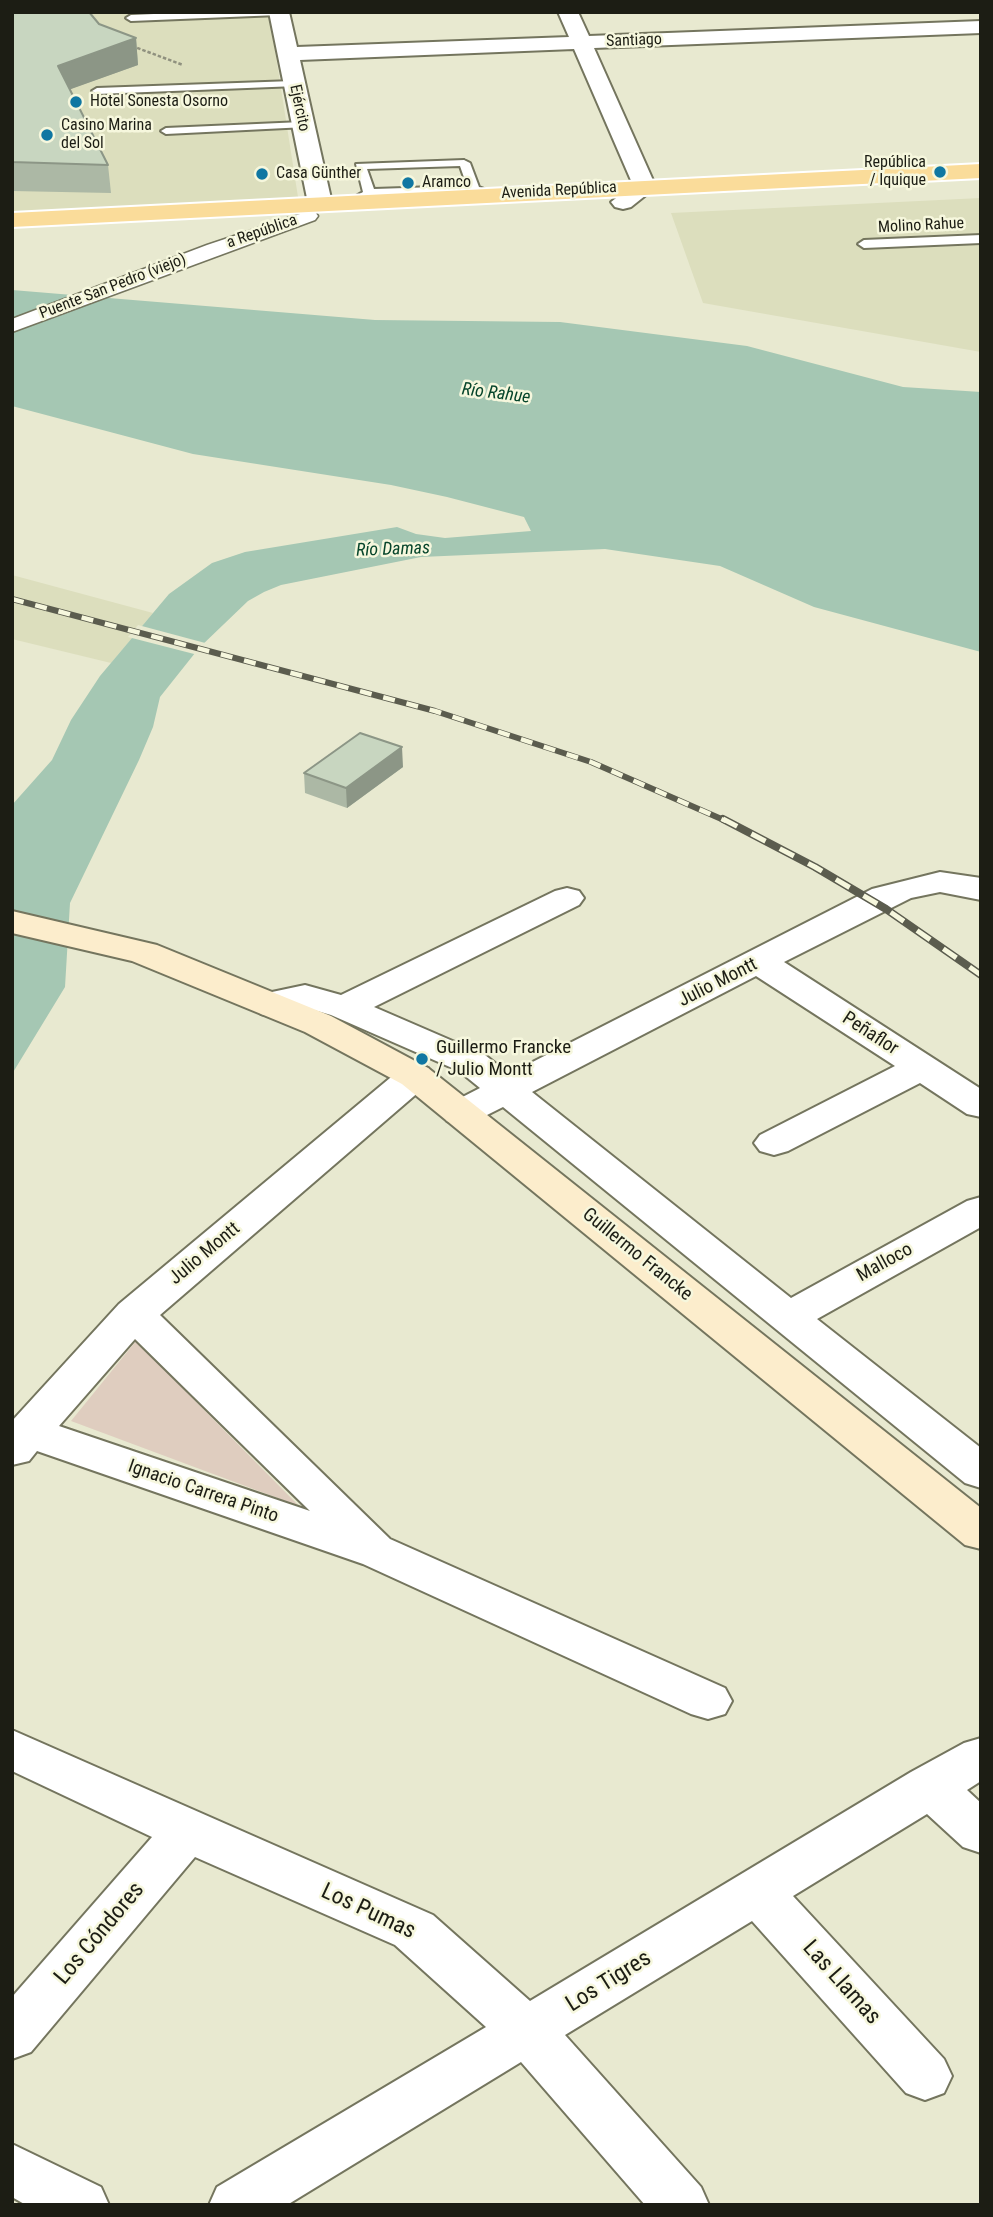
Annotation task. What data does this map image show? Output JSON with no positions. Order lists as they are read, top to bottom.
{
  "streets": {
    "main road": ["Avenida República", "Guillermo Francke"],
    "street": [
      "Santiago",
      "Ejército",
      "a República",
      "Puente San Pedro (viejo)",
      "Julio Montt",
      "Peñaflor",
      "Malloco",
      "Ignacio Carrera Pinto",
      "Los Pumas",
      "Los Cóndores",
      "Los Tigres",
      "Las Llamas"
    ],
    "lane": ["Molino Rahue"]
  },
  "crossings": [
    ["Santiago", "Ejército"],
    ["Ejército", "Avenida República"],
    ["Ejército", "a República"],
    ["Avenida República", "a República"],
    ["a República", "Puente San Pedro (viejo)"],
    ["Julio Montt", "Peñaflor"],
    ["Julio Montt", "Guillermo Francke"],
    ["Julio Montt", "Ignacio Carrera Pinto"],
    ["Los Pumas", "Los Cóndores"],
    ["Los Pumas", "Los Tigres"],
    ["Los Tigres", "Las Llamas"]
  ],
  "water": ["Río Rahue", "Río Damas"],
  "places": [
    "Hotel Sonesta Osorno",
    "Casino Marina del Sol",
    "República / Iquique",
    "Casa Günther",
    "Aramco",
    "Guillermo Francke / Julio Montt"
  ]
}
